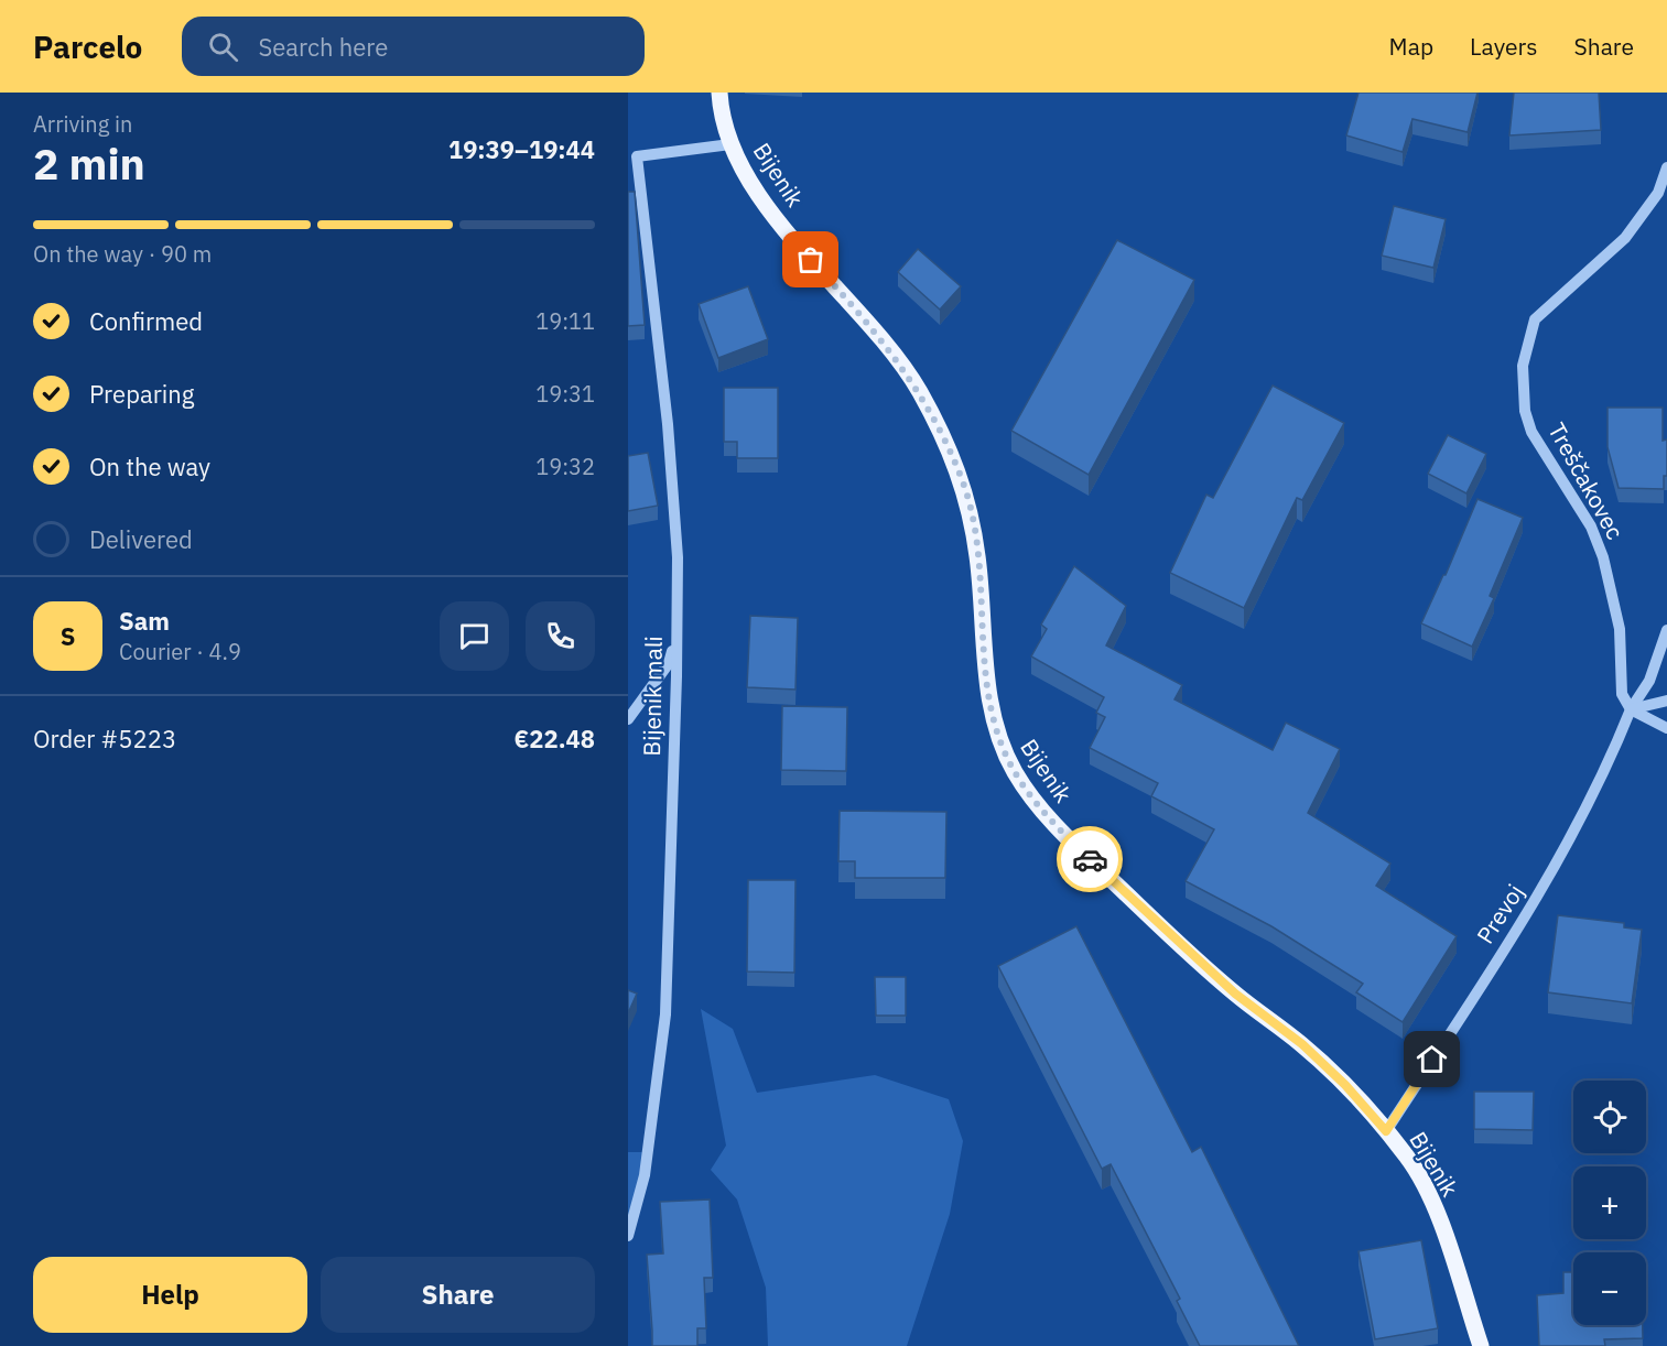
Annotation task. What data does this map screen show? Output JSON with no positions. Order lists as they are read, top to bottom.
{
  "streets": {
    "main road": ["Bijenik"],
    "street": ["Treščakovec", "Bijenik mali", "Prevoj"]
  },
  "crossings": [
    ["Bijenik", "Bijenik mali"],
    ["Bijenik", "Prevoj"],
    ["Treščakovec", "Prevoj"]
  ],
  "page": {
    "header": "Parcelo",
    "search": "Search here",
    "nav": ["Map", "Layers", "Share"],
    "heading": ["2 min", "Arriving in", "19:39–19:44"],
    "panel": [
      "Sam",
      "Courier · 4.9",
      "Order #5223",
      "€22.48"
    ],
    "bar": "On the way · 90 m",
    "list": [
      ["Confirmed", "19:11"],
      ["Preparing", "19:31"],
      ["On the way", "19:32"],
      "Delivered"
    ],
    "round": "S",
    "map_buttons": ["+", "−"],
    "buttons": ["Help", "Share"]
  }
}
